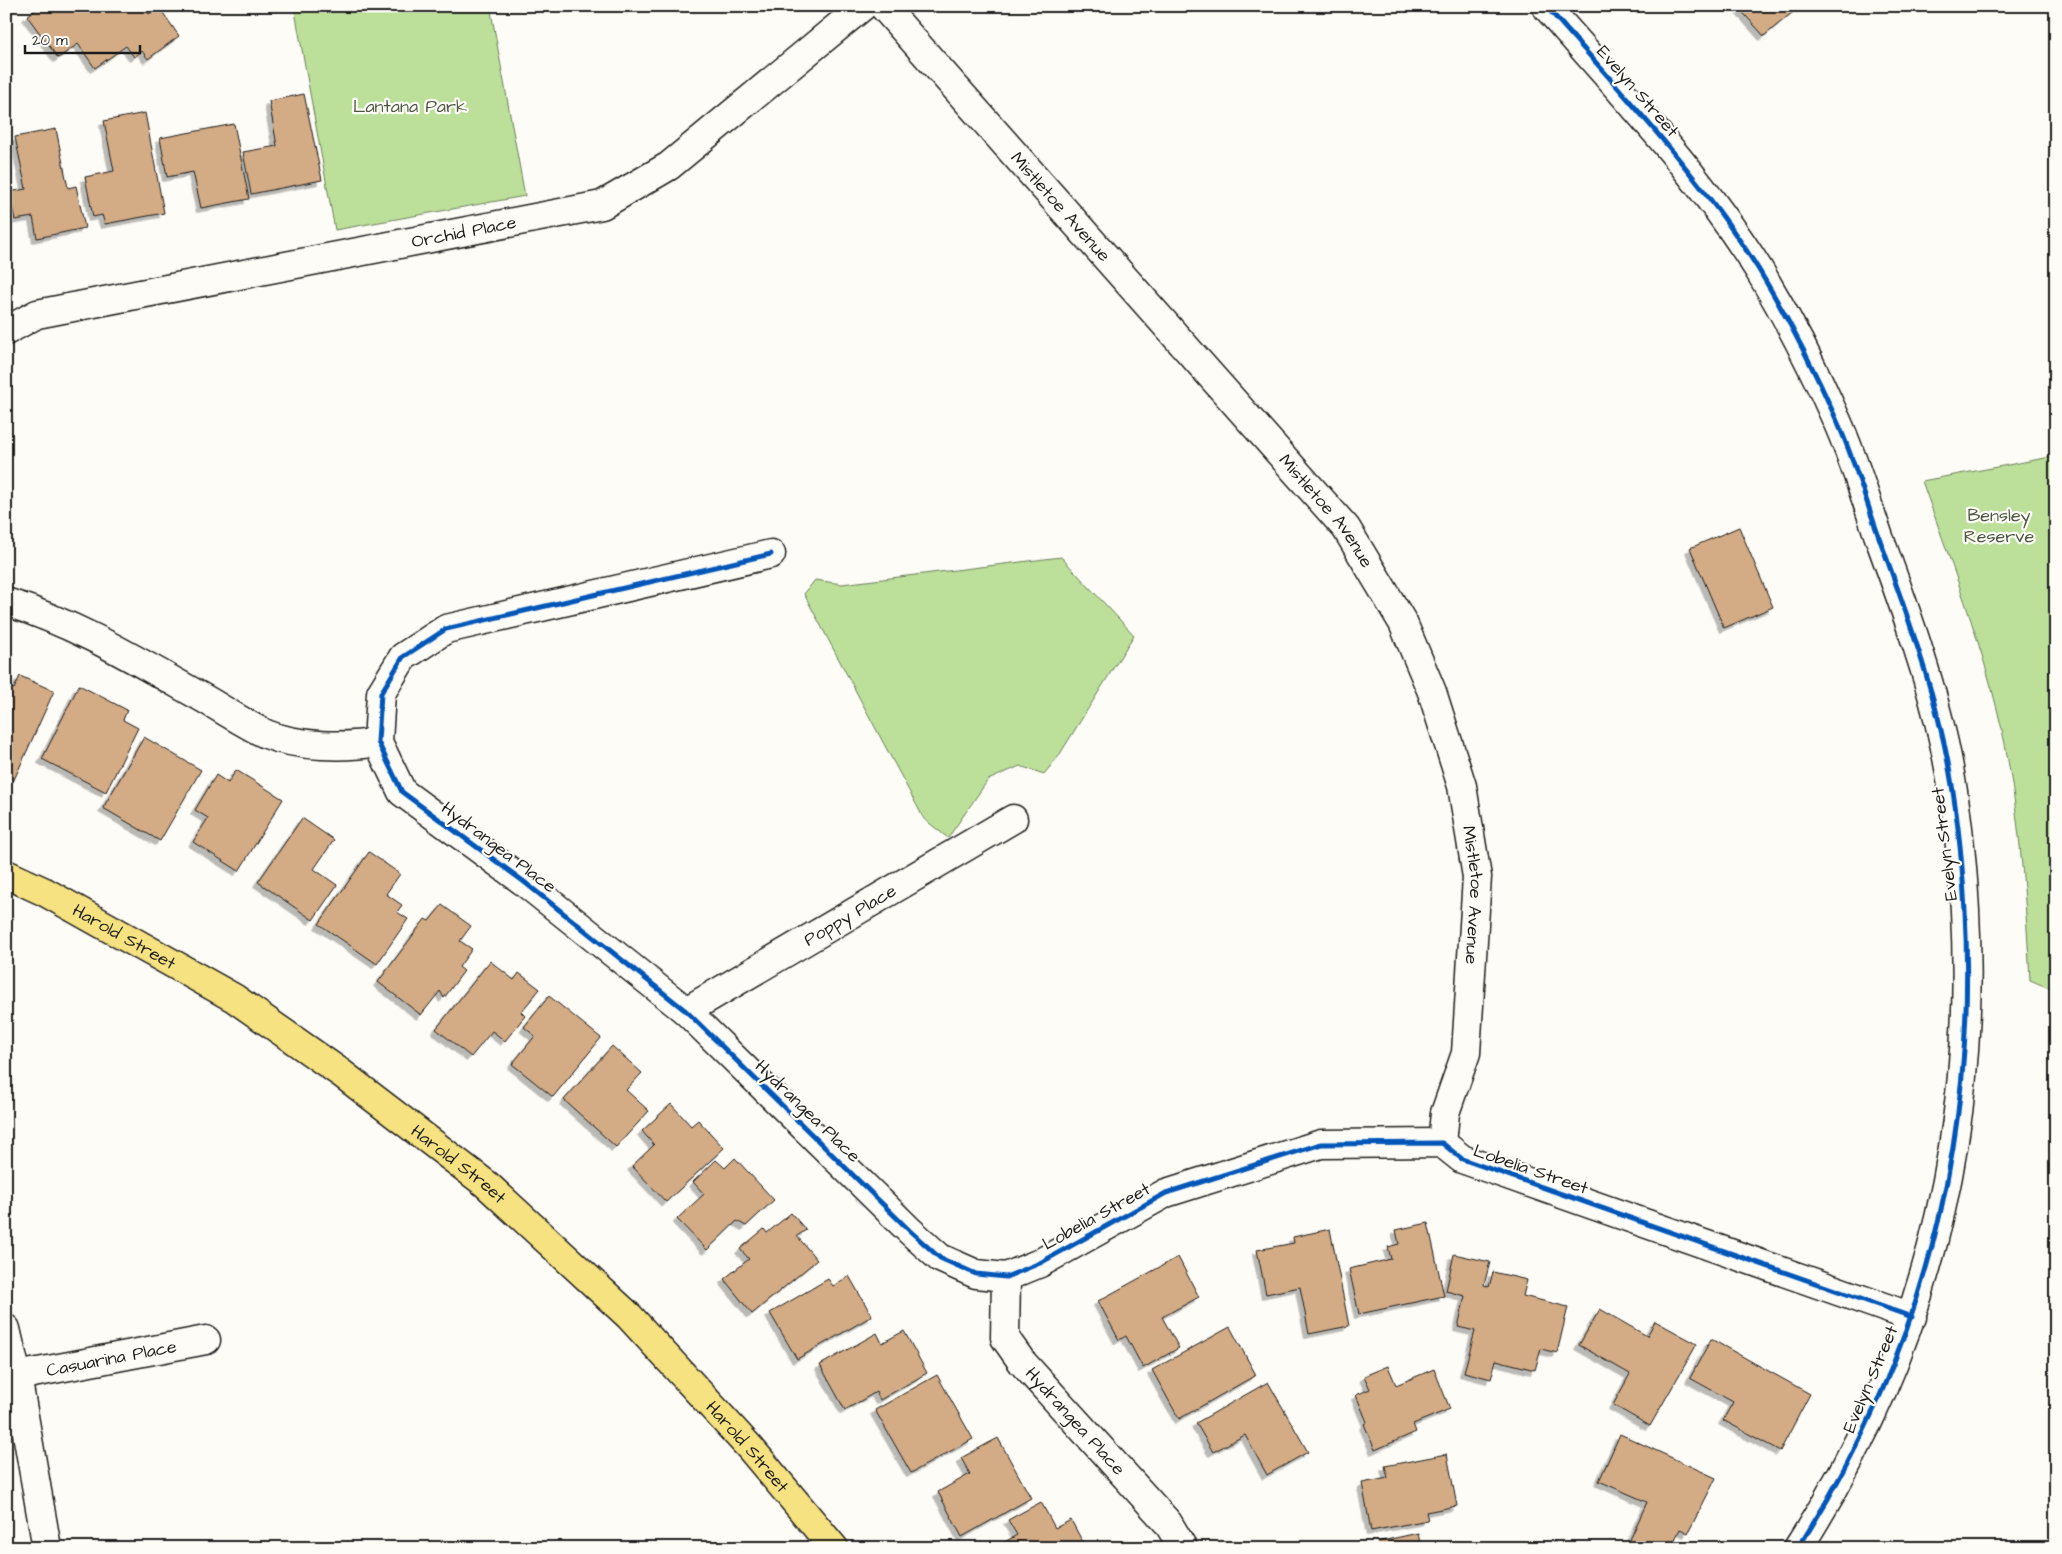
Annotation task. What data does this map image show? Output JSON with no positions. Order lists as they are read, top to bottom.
{
  "streets": {
    "main road": ["Harold Street"],
    "street": [
      "Evelyn Street",
      "Mistletoe Avenue",
      "Orchid Place",
      "Hydrangea Place",
      "Poppy Place",
      "Lobelia Street",
      "Casuarina Place"
    ]
  },
  "crossings": [
    ["Evelyn Street", "Lobelia Street"],
    ["Mistletoe Avenue", "Lobelia Street"],
    ["Hydrangea Place", "Poppy Place"],
    ["Hydrangea Place", "Lobelia Street"]
  ],
  "parks": ["Lantana Park", "Bensley Reserve"],
  "scale_bar": "20 m"
}
